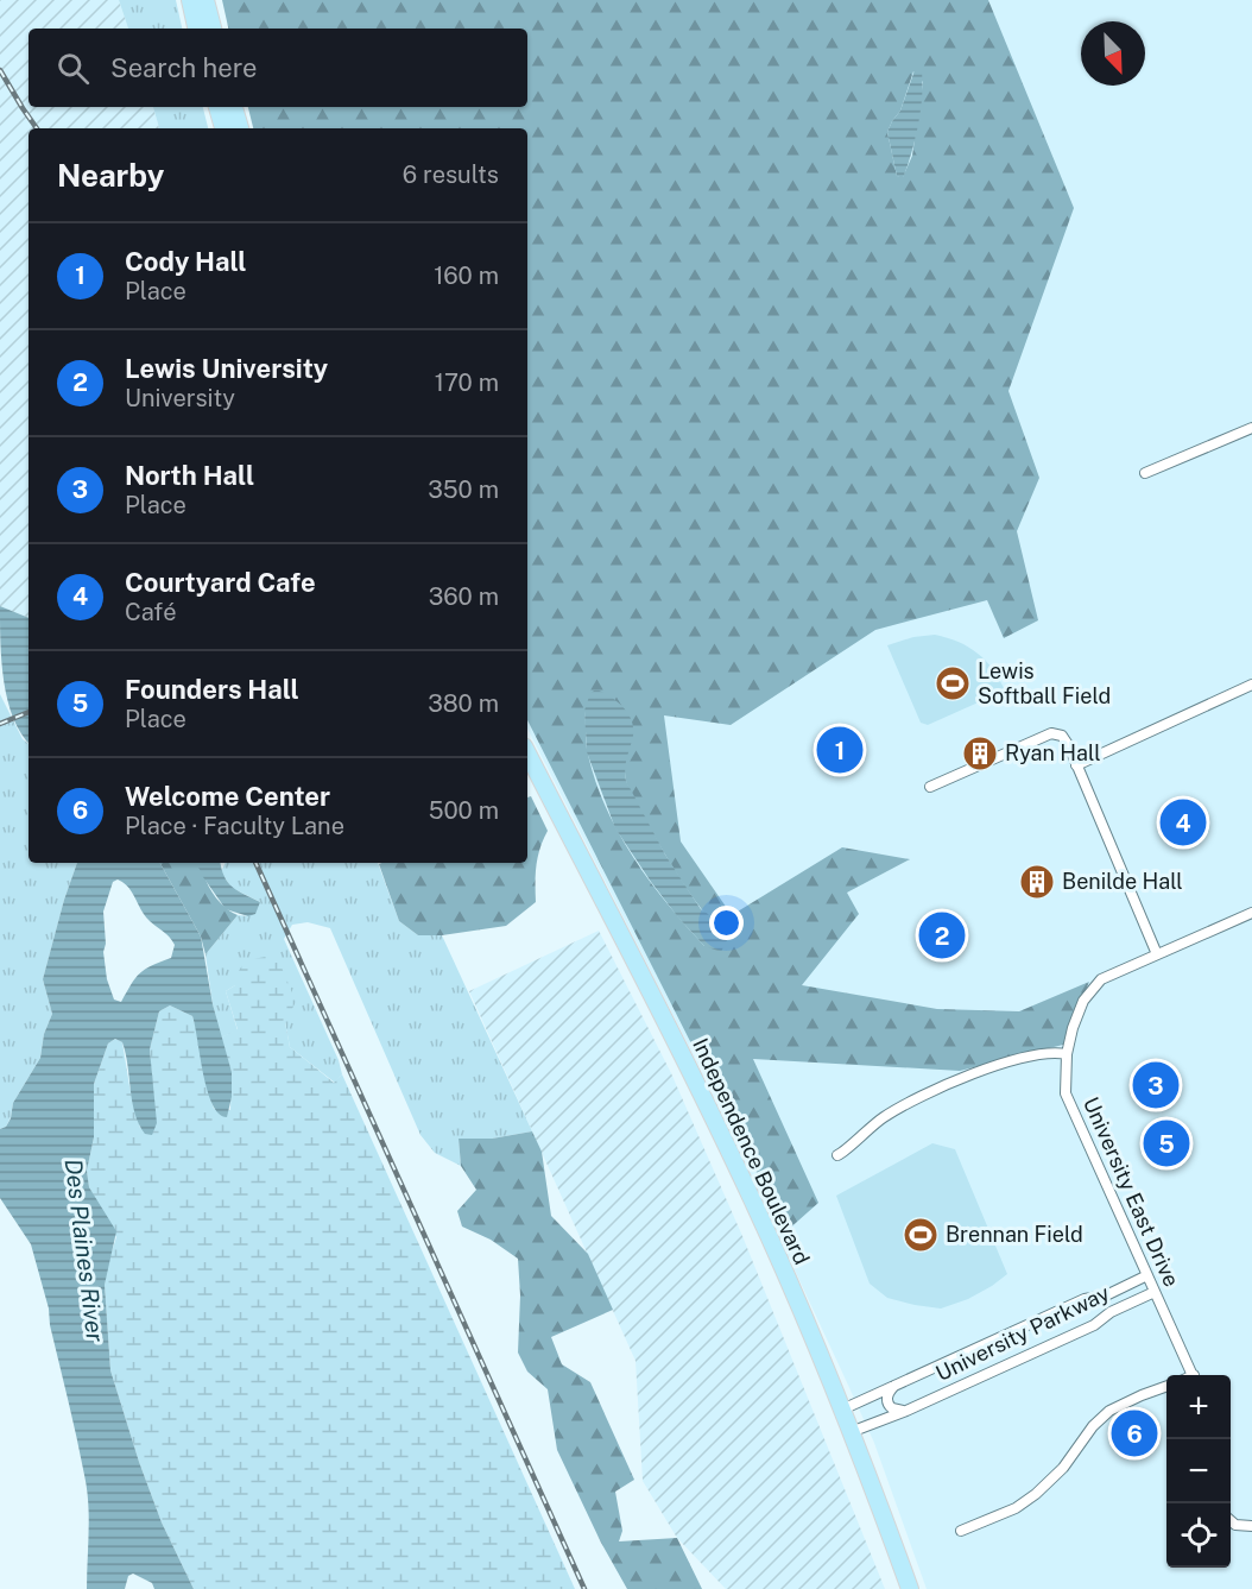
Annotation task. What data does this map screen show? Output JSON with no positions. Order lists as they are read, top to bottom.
{
  "streets": {
    "main road": ["Independence Boulevard"],
    "street": ["University East Drive", "University Parkway"]
  },
  "crossings": [
    ["Independence Boulevard", "University Parkway"],
    ["University East Drive", "University Parkway"]
  ],
  "water": ["Des Plaines River"],
  "places": {
    "sports": ["Lewis Softball Field", "Brennan Field"],
    "building": ["Ryan Hall", "Benilde Hall"]
  },
  "north": "bottom right",
  "page": {
    "search": "Search here",
    "heading": ["Nearby", "6 results"],
    "list": [
      {
        "mark": "1",
        "name": "Cody Hall",
        "note": "Place",
        "value": "160 m"
      },
      {
        "mark": "2",
        "name": "Lewis University",
        "note": "University",
        "value": "170 m"
      },
      {
        "mark": "3",
        "name": "North Hall",
        "note": "Place",
        "value": "350 m"
      },
      {
        "mark": "4",
        "name": "Courtyard Cafe",
        "note": "Café",
        "value": "360 m"
      },
      {
        "mark": "5",
        "name": "Founders Hall",
        "note": "Place",
        "value": "380 m"
      },
      {
        "mark": "6",
        "name": "Welcome Center",
        "note": "Place · Faculty Lane",
        "value": "500 m"
      }
    ],
    "pins": [
      "1",
      "4",
      "2",
      "3",
      "5",
      "6"
    ],
    "map_buttons": ["+", "−"]
  }
}
